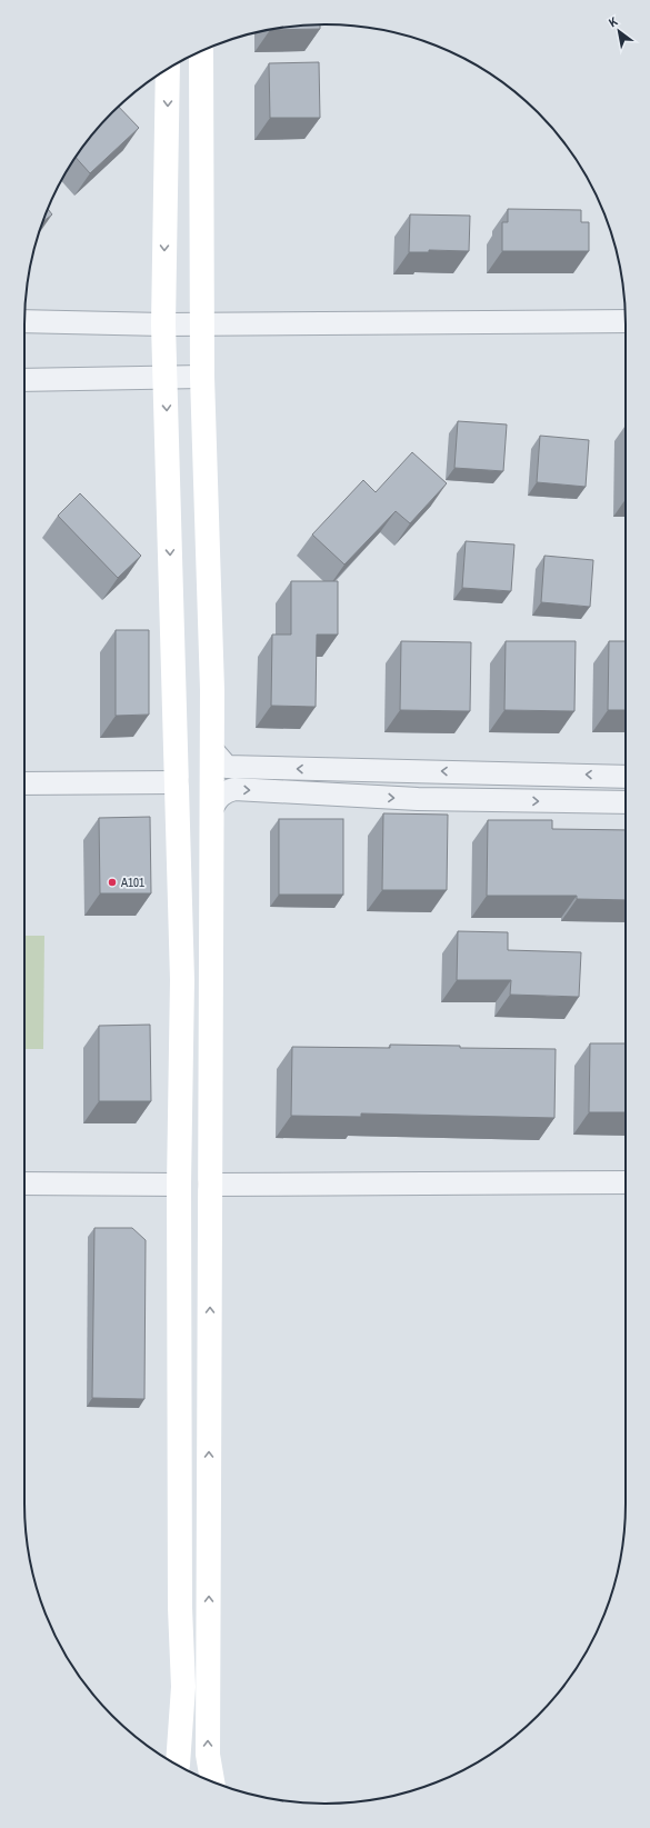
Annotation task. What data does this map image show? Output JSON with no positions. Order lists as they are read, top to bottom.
{
  "places": ["A101"],
  "north": "top left"
}
